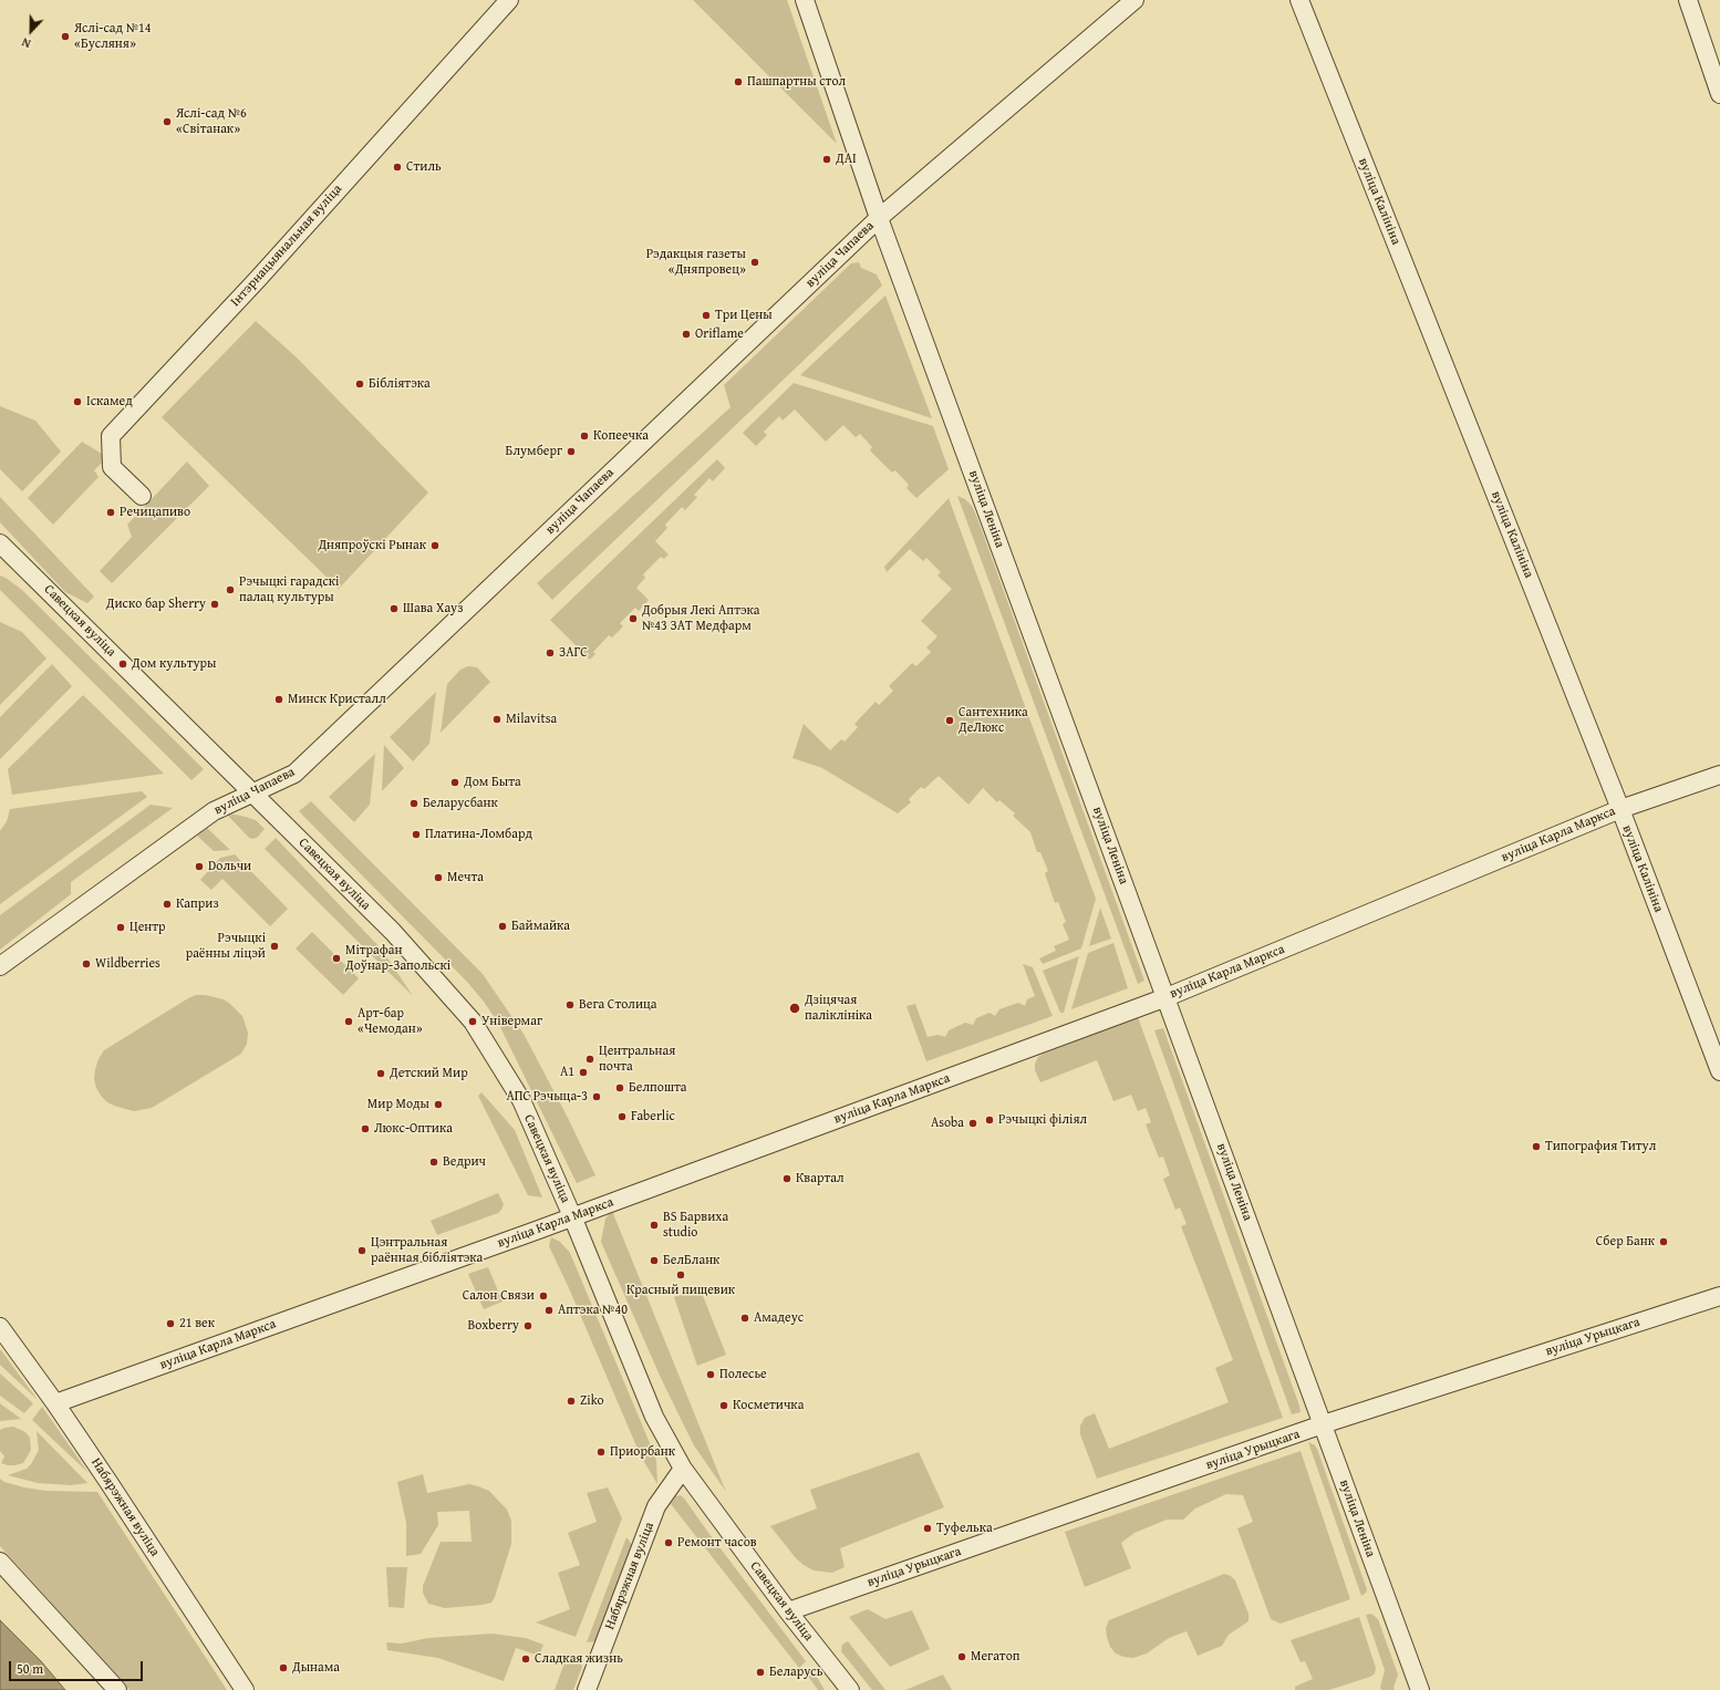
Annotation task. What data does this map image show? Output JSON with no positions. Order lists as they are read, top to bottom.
{
  "streets": {
    "street": [
      "вуліца Калініна",
      "Інтэрнацыянальная вуліца",
      "вуліца Чапаева",
      "вуліца Леніна",
      "Савецкая вуліца",
      "вуліца Карла Маркса",
      "вуліца Урыцкага",
      "Набярэжная вуліца"
    ]
  },
  "crossings": [
    ["вуліца Калініна", "вуліца Карла Маркса"],
    ["вуліца Чапаева", "вуліца Леніна"],
    ["вуліца Чапаева", "Савецкая вуліца"],
    ["вуліца Леніна", "вуліца Карла Маркса"],
    ["вуліца Леніна", "вуліца Урыцкага"],
    ["Савецкая вуліца", "вуліца Карла Маркса"],
    ["Савецкая вуліца", "вуліца Урыцкага"],
    ["Савецкая вуліца", "Набярэжная вуліца"],
    ["вуліца Карла Маркса", "Набярэжная вуліца"]
  ],
  "places": [
    "Яслі-сад №14 «Бусляня»",
    "Пашпартны стол",
    "Яслі-сад №6 «Світанак»",
    "ДАІ",
    "Стиль",
    "Рэдакцыя газеты «Дняпровец»",
    "Три Цены",
    "Oriflame",
    "Бібліятэка",
    "Іскамед",
    "Копеечка",
    "Блумберг",
    "Речицапиво",
    "Дняпроўскі Рынак",
    "Рэчыцкі гарадскі палац культуры",
    "Диско бар Sherry",
    "Шава Хауз",
    "Добрыя Лекі Аптэка №43 ЗАТ Медфарм",
    "ЗАГС",
    "Дом культуры",
    "Минск Кристалл",
    "Milavitsa",
    "Сантехника ДеЛюкс",
    "Дом Быта",
    "Беларусбанк",
    "Платина-Ломбард",
    "Doльчи",
    "Мечта",
    "Каприз",
    "Баймайка",
    "Центр",
    "Рэчыцкі раённы ліцэй",
    "Мітрафан Доўнар-Запольскі",
    "Wildberries",
    "Вега Столица",
    "Дзіцячая паліклініка",
    "Арт-бар «Чемодан»",
    "Універмаг",
    "Центральная почта",
    "A1",
    "Детский Мир",
    "Белпошта",
    "АПС Рэчыца-3",
    "Мир Моды",
    "Faberlic",
    "Рэчыцкі філіял",
    "Asoba",
    "Люкс-Оптика",
    "Типография Титул",
    "Ведрич",
    "Квартал",
    "BS Барвиха studio",
    "Сбер Банк",
    "Цэнтральная раённая бібліятэка",
    "БелБланк",
    "Красный пищевик",
    "Салон Связи",
    "Аптэка №40",
    "Амадеус",
    "21 век",
    "Boxberry",
    "Полесье",
    "Ziko",
    "Косметичка",
    "Приорбанк",
    "Туфелька",
    "Ремонт часов",
    "Мегатоп",
    "Сладкая жизнь",
    "Дынама",
    "Беларусь"
  ],
  "scale_bar": "50 m",
  "north": "bottom"
}
